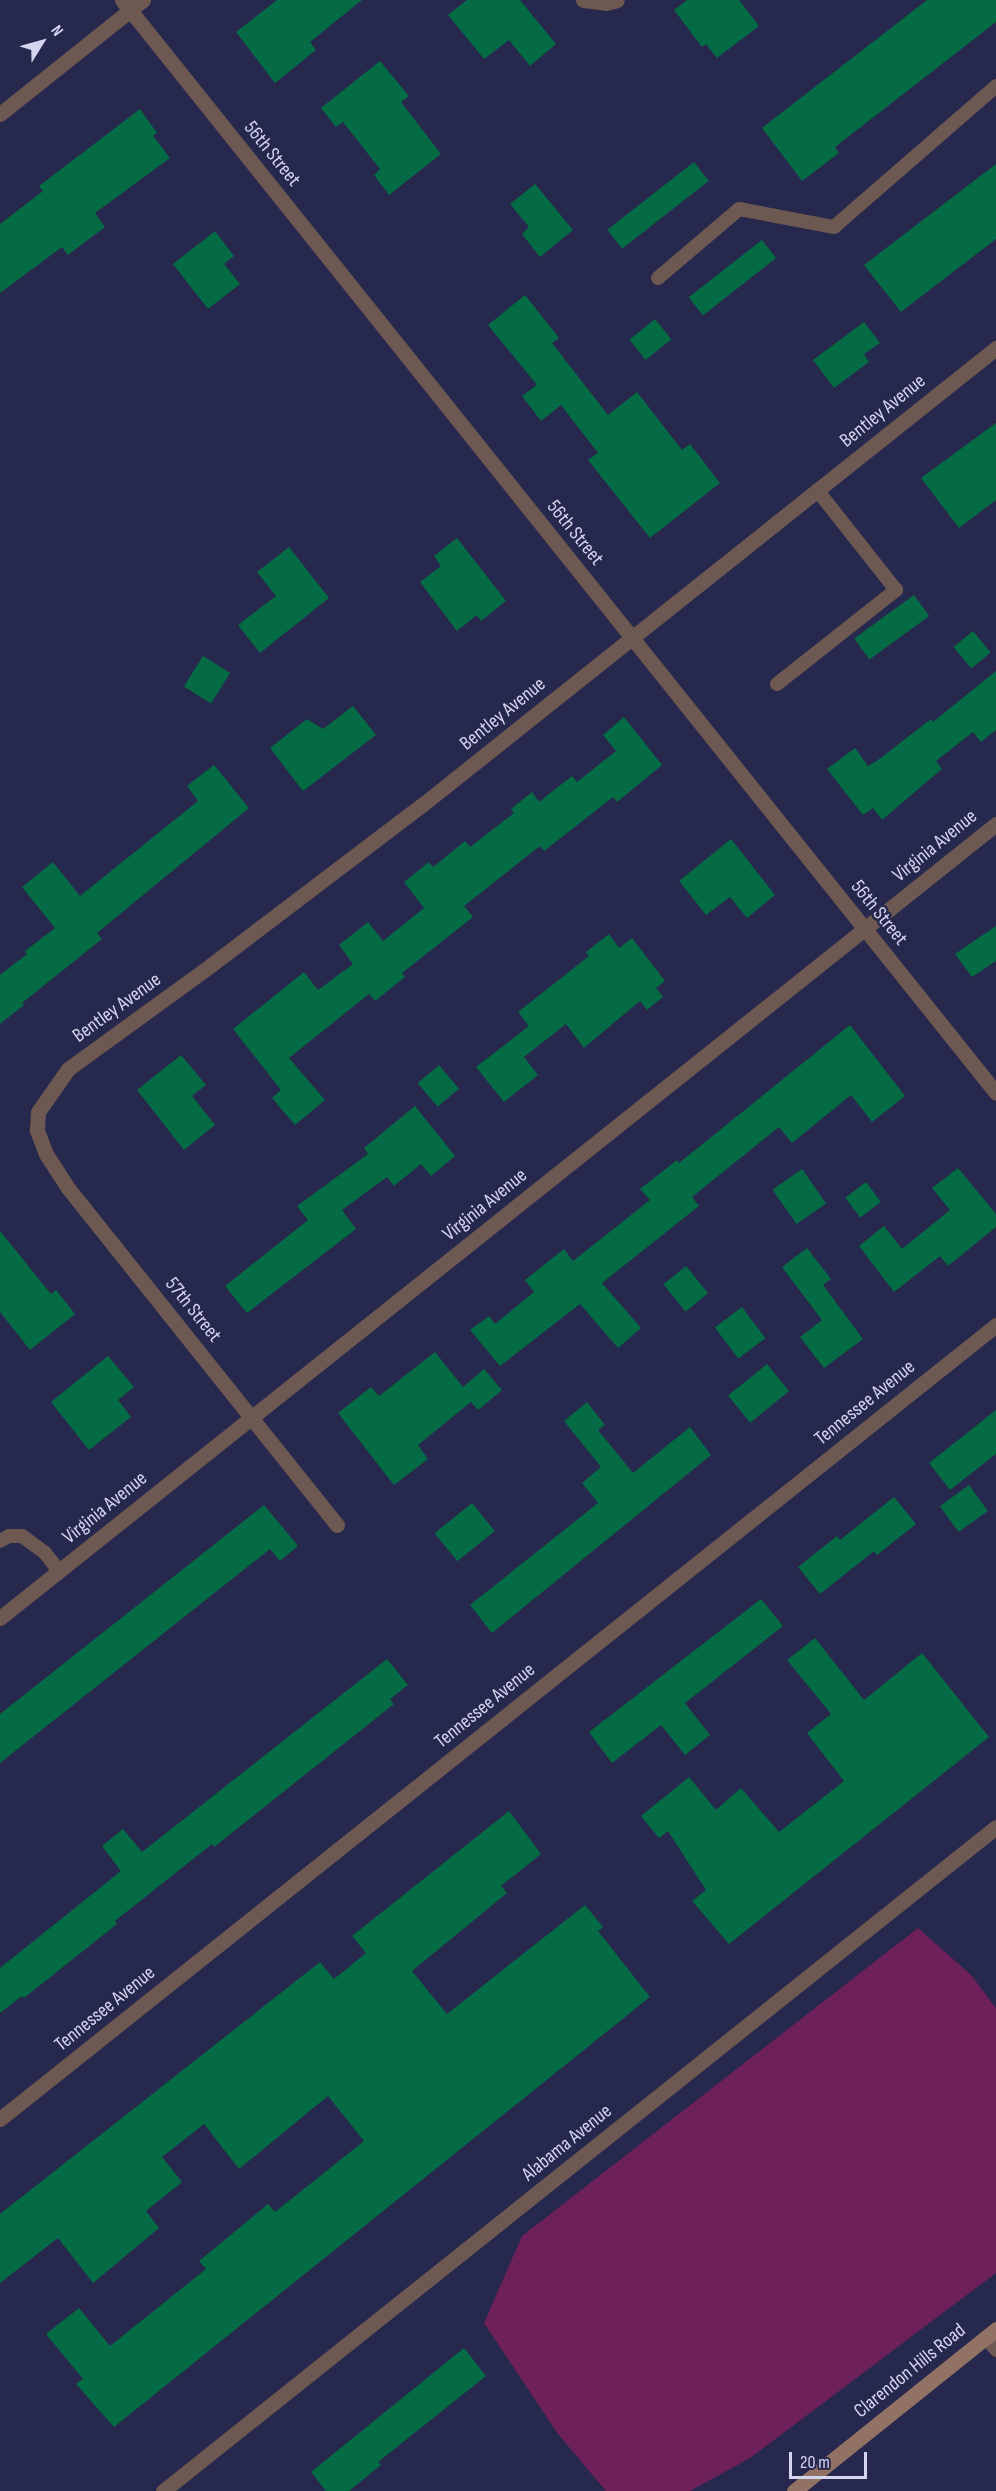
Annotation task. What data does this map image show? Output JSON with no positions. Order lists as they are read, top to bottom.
{
  "streets": {
    "street": [
      "56th Street",
      "Bentley Avenue",
      "Virginia Avenue",
      "57th Street",
      "Tennessee Avenue",
      "Alabama Avenue",
      "Clarendon Hills Road"
    ]
  },
  "crossings": [
    ["56th Street", "Bentley Avenue"],
    ["56th Street", "Virginia Avenue"],
    ["Bentley Avenue", "57th Street"],
    ["Virginia Avenue", "57th Street"]
  ],
  "scale_bar": "20 m",
  "north": "top right"
}
